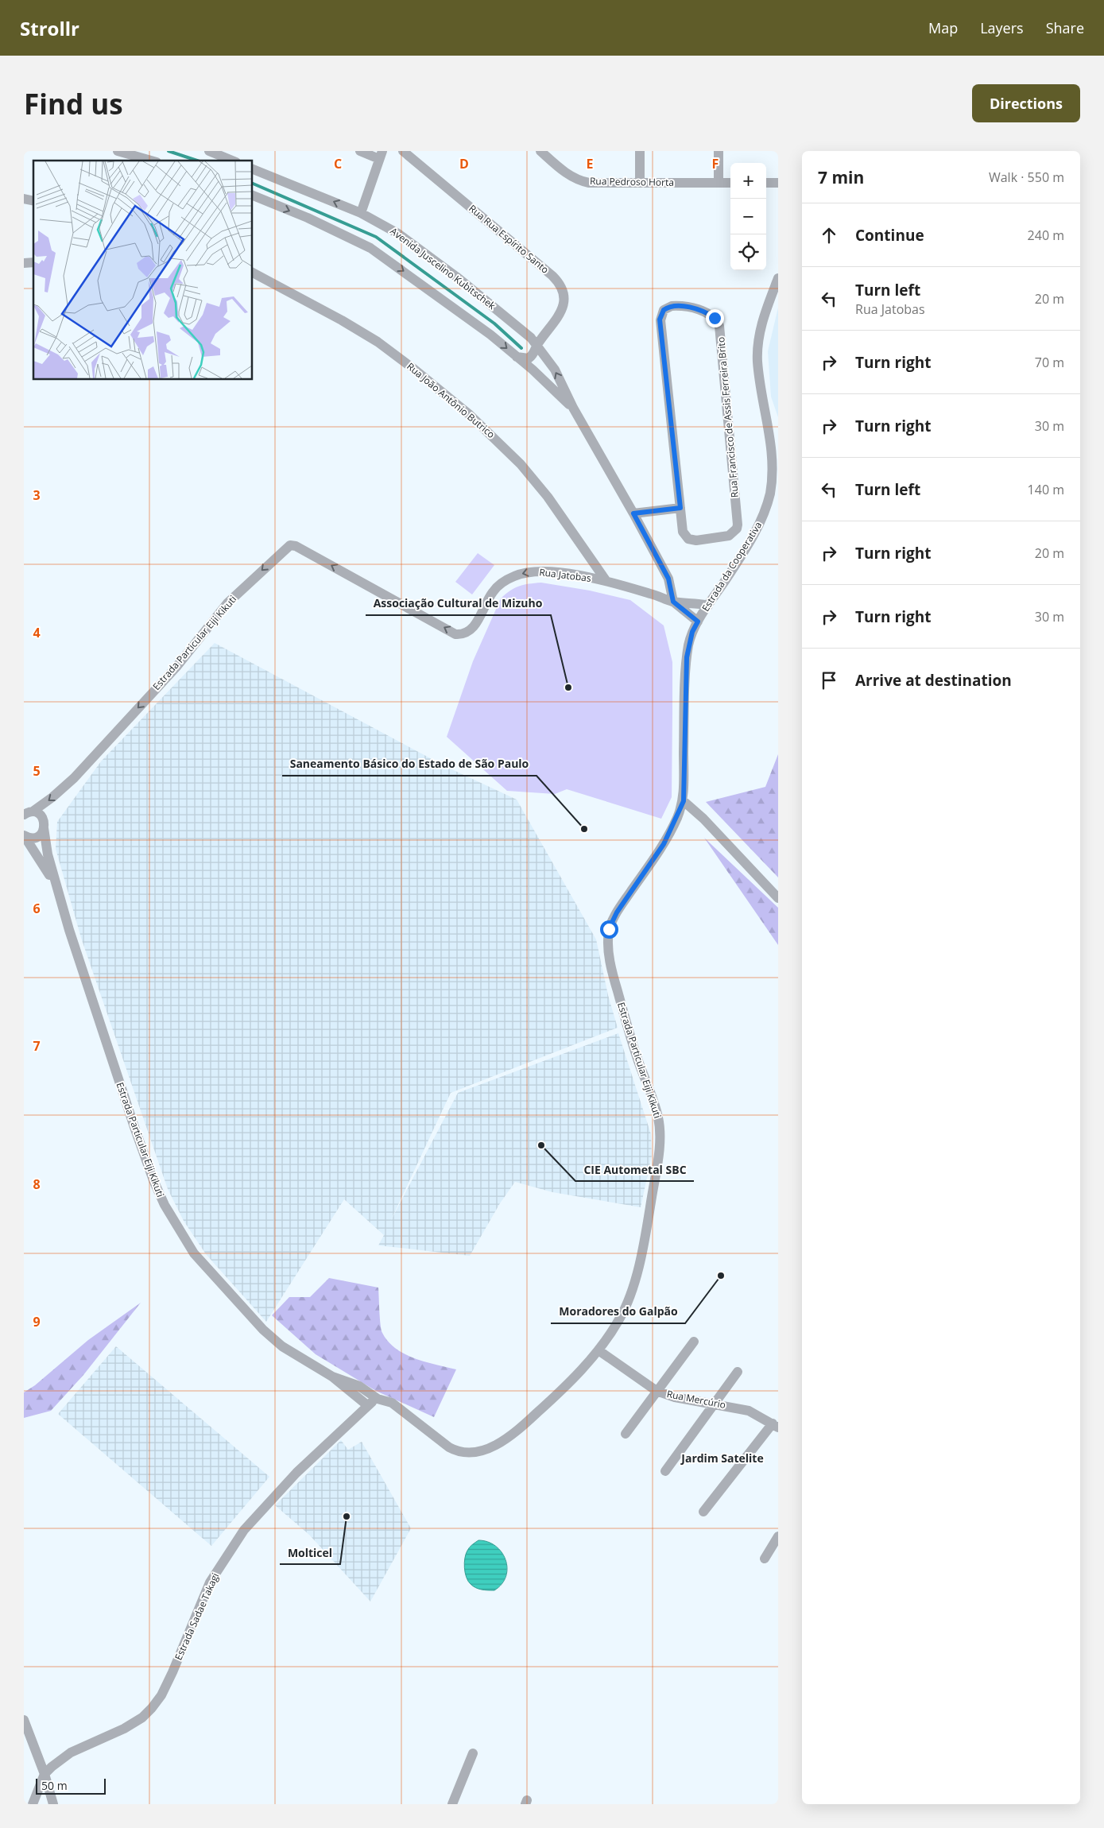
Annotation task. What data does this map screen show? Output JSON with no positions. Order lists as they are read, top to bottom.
{
  "streets": {
    "street": [
      "Rua Pedroso Horta",
      "Rua Rua Espírito Santo",
      "Avenida Juscelino Kubitschek",
      "Rua João Antônio Butrico",
      "Rua Francisco de Assis Ferreira Brito",
      "Estrada da Cooperativa",
      "Rua Jatobas",
      "Estrada Particular Eiji Kikuti",
      "Rua Mercúrio",
      "Estrada Sadae Takagi"
    ]
  },
  "crossings": [
    ["Rua Rua Espírito Santo", "Avenida Juscelino Kubitschek"],
    ["Avenida Juscelino Kubitschek", "Rua Jatobas"],
    ["Rua João Antônio Butrico", "Rua Jatobas"],
    ["Estrada da Cooperativa", "Rua Jatobas"],
    ["Estrada da Cooperativa", "Estrada Particular Eiji Kikuti"],
    ["Rua Jatobas", "Estrada Particular Eiji Kikuti"],
    ["Estrada Particular Eiji Kikuti", "Rua Mercúrio"],
    ["Estrada Particular Eiji Kikuti", "Estrada Sadae Takagi"]
  ],
  "one_way": ["Rua Jatobas"],
  "districts": ["Jardim Satelite"],
  "places": [
    "Associação Cultural de Mizuho",
    "Saneamento Básico do Estado de São Paulo",
    "CIE Autometal SBC",
    "Moradores do Galpão",
    "Molticel"
  ],
  "scale_bar": "50 m",
  "page": {
    "header": "Strollr",
    "nav": ["Map", "Layers", "Share"],
    "buttons": "Directions",
    "title": "Find us",
    "heading": ["7 min", "Walk · 550 m"],
    "map_buttons": ["+", "−"],
    "list": [
      ["Continue", "240 m"],
      ["Turn left", "Rua Jatobas", "20 m"],
      ["Turn right", "70 m"],
      ["Turn right", "30 m"],
      ["Turn left", "140 m"],
      ["Turn right", "20 m"],
      ["Turn right", "30 m"],
      "Arrive at destination"
    ],
    "scale": "50 m"
  },
  "grid": {
    "columns": [
      "C",
      "D",
      "E",
      "F"
    ],
    "rows": [
      "3",
      "4",
      "5",
      "6",
      "7",
      "8",
      "9"
    ]
  }
}
